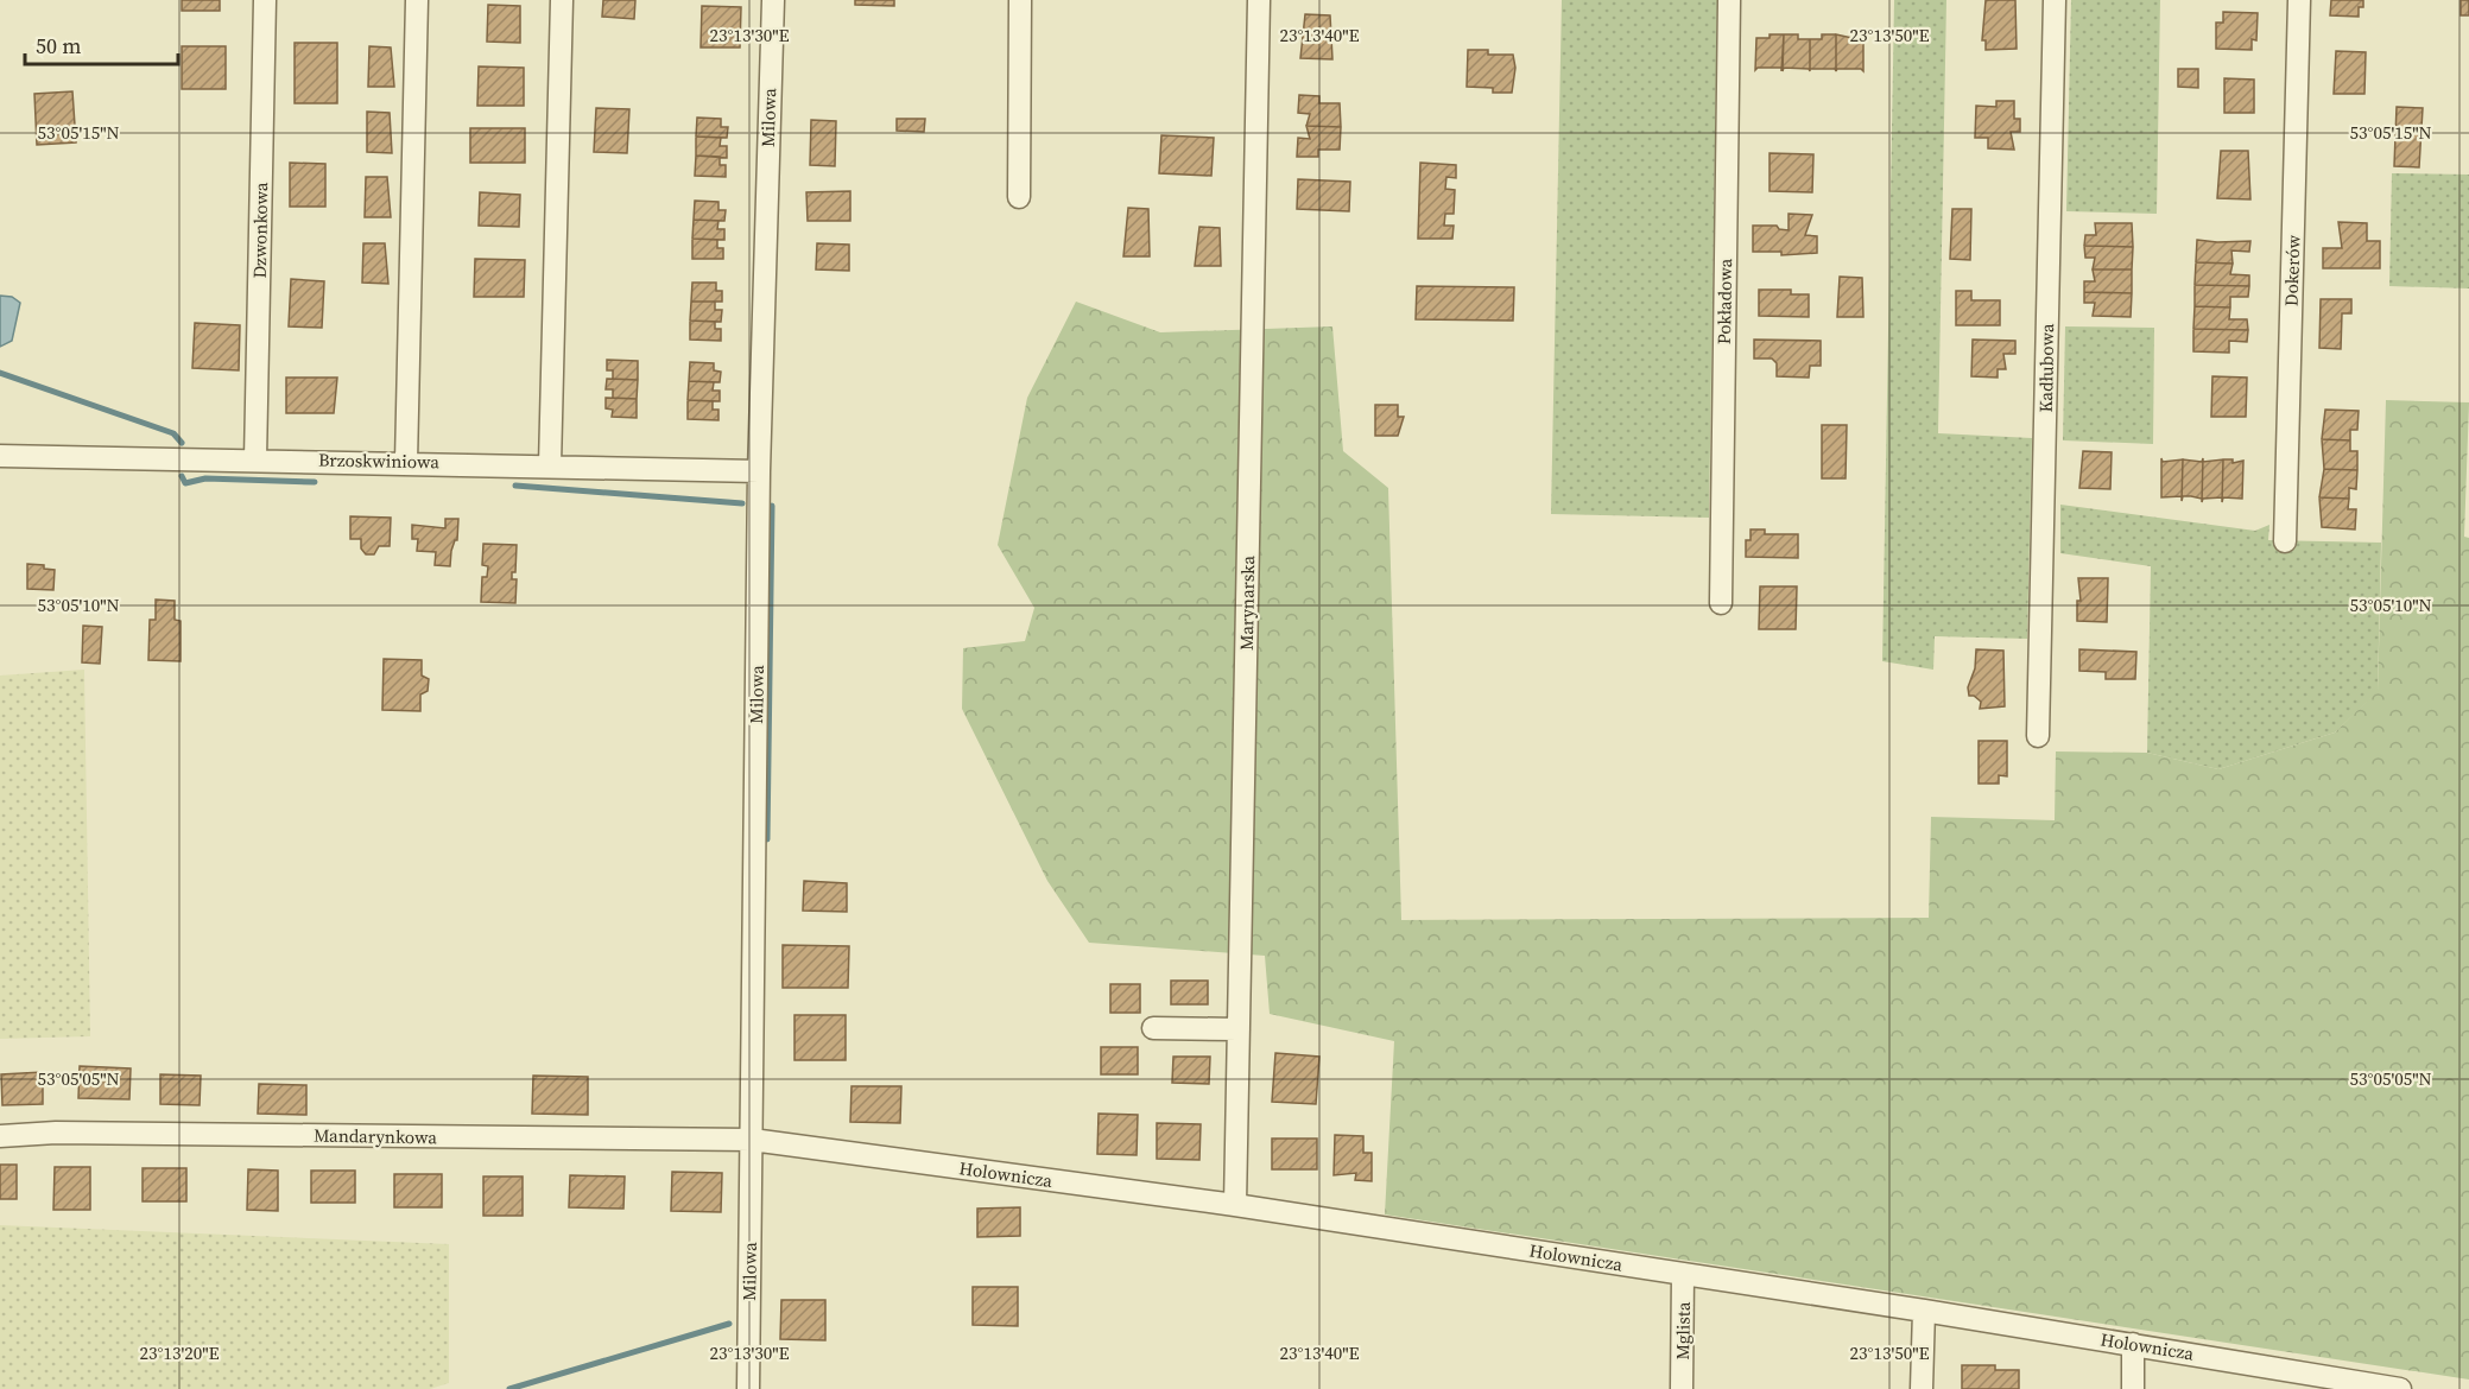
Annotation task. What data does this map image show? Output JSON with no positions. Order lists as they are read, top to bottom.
{
  "streets": {
    "street": [
      "Milowa",
      "Dzwonkowa",
      "Dokerów",
      "Pokładowa",
      "Kadłubowa",
      "Brzoskwiniowa",
      "Marynarska",
      "Mandarynkowa",
      "Holownicza",
      "Mglista"
    ]
  },
  "crossings": [
    ["Milowa", "Brzoskwiniowa"],
    ["Milowa", "Mandarynkowa"],
    ["Milowa", "Holownicza"],
    ["Dzwonkowa", "Brzoskwiniowa"],
    ["Marynarska", "Holownicza"],
    ["Mandarynkowa", "Holownicza"],
    ["Holownicza", "Mglista"]
  ],
  "scale_bar": "50 m",
  "coordinates": [
    "23°13'30\"E",
    "23°13'40\"E",
    "23°13'50\"E",
    "53°05'15\"N",
    "53°05'10\"N",
    "53°05'05\"N",
    "23°13'20\"E"
  ]
}
